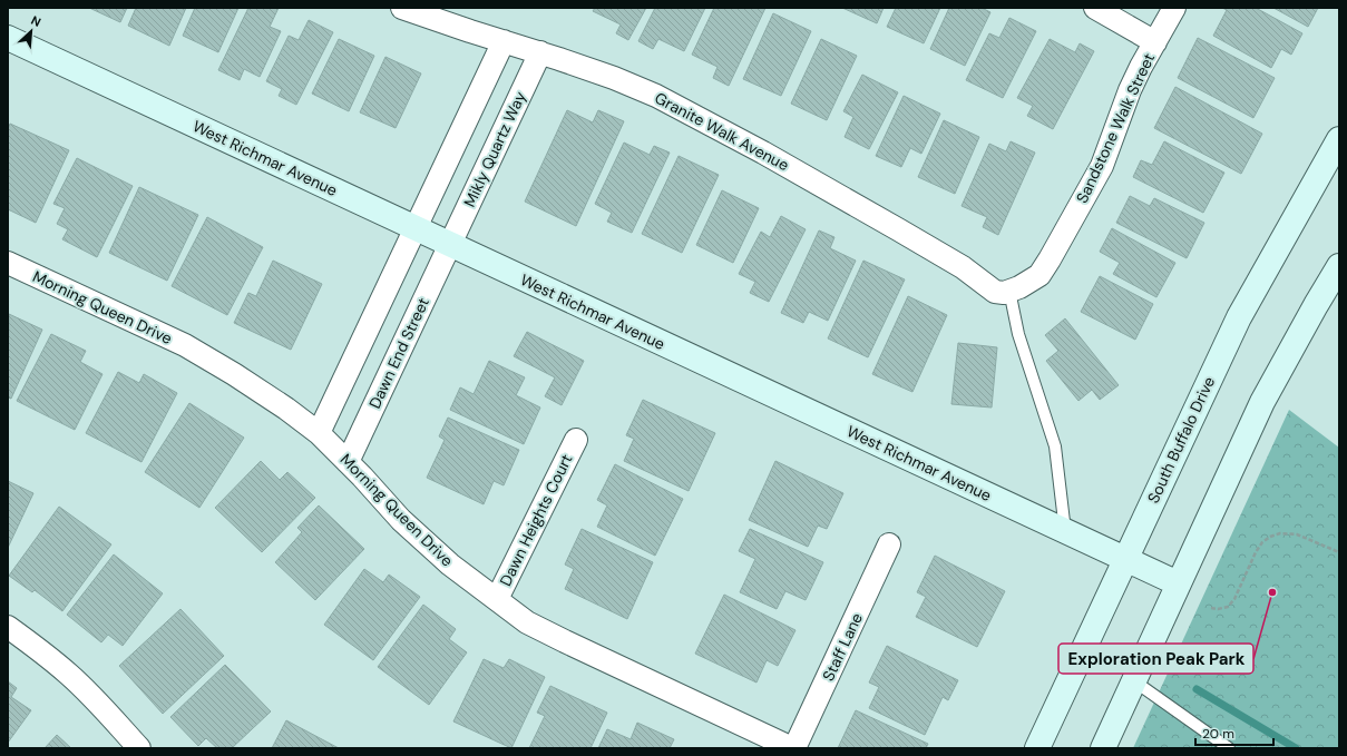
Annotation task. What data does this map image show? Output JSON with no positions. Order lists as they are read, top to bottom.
{
  "streets": {
    "street": [
      "Sandstone Walk Street",
      "Granite Walk Avenue",
      "Mikly Quartz Way",
      "West Richmar Avenue",
      "Morning Queen Drive",
      "Dawn End Street",
      "South Buffalo Drive",
      "Dawn Heights Court",
      "Staff Lane"
    ]
  },
  "crossings": [
    ["Sandstone Walk Street", "Granite Walk Avenue"],
    ["Granite Walk Avenue", "Mikly Quartz Way"],
    ["Mikly Quartz Way", "West Richmar Avenue"],
    ["Mikly Quartz Way", "Dawn End Street"],
    ["West Richmar Avenue", "Dawn End Street"],
    ["West Richmar Avenue", "South Buffalo Drive"],
    ["Morning Queen Drive", "Dawn End Street"],
    ["Morning Queen Drive", "Dawn Heights Court"],
    ["Morning Queen Drive", "Staff Lane"]
  ],
  "places": ["Exploration Peak Park"],
  "scale_bar": "20 m",
  "north": "top right"
}
